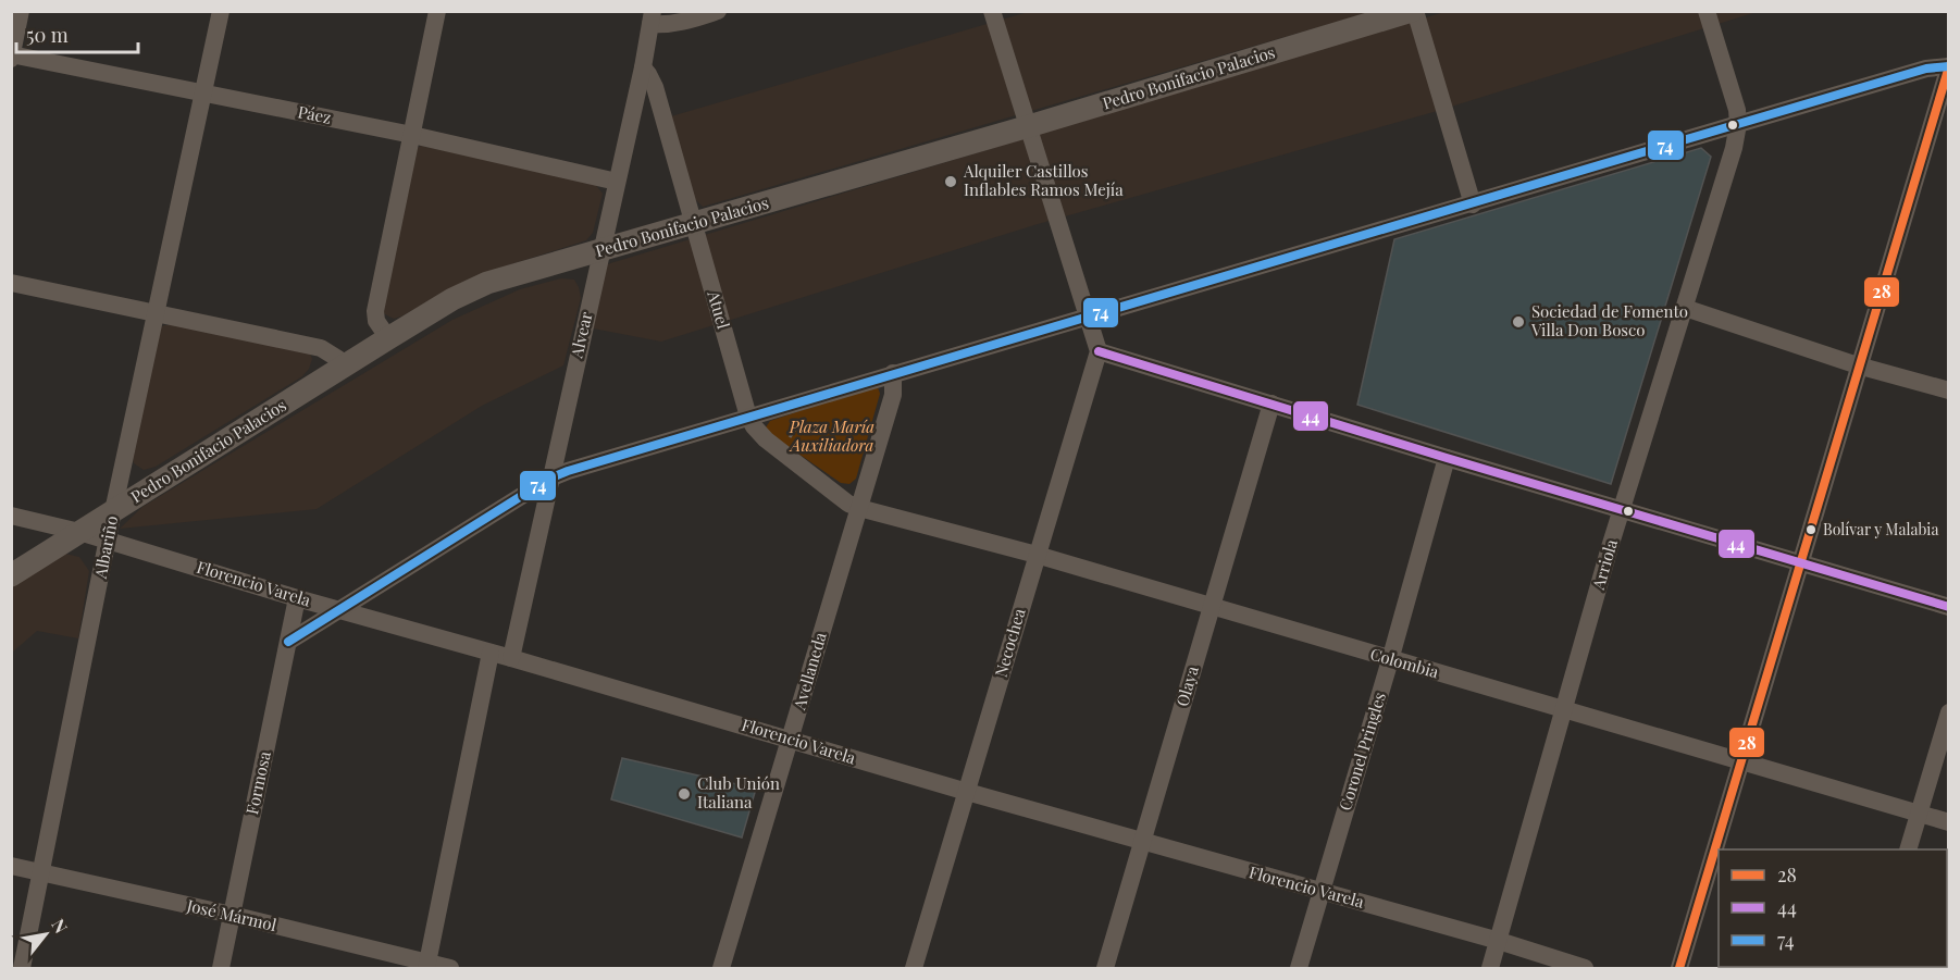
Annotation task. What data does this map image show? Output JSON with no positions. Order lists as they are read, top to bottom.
{
  "streets": {
    "street": [
      "Pedro Bonifacio Palacios",
      "Páez",
      "Atuel",
      "Alvear",
      "Albariño",
      "Arriola",
      "Florencio Varela",
      "Necochea",
      "Colombia",
      "Avellaneda",
      "Olaya",
      "Coronel Pringles",
      "Formosa",
      "José Mármol"
    ]
  },
  "crossings": [
    ["Pedro Bonifacio Palacios", "Atuel"],
    ["Pedro Bonifacio Palacios", "Alvear"],
    ["Pedro Bonifacio Palacios", "Albariño"],
    ["Pedro Bonifacio Palacios", "Florencio Varela"],
    ["Páez", "Alvear"],
    ["Páez", "Albariño"],
    ["Atuel", "Alvear"],
    ["Atuel", "Colombia"],
    ["Atuel", "Avellaneda"],
    ["Alvear", "Florencio Varela"],
    ["Albariño", "Florencio Varela"],
    ["Albariño", "José Mármol"],
    ["Arriola", "Florencio Varela"],
    ["Arriola", "Colombia"],
    ["Florencio Varela", "Necochea"],
    ["Florencio Varela", "Avellaneda"],
    ["Florencio Varela", "Olaya"],
    ["Florencio Varela", "Coronel Pringles"],
    ["Florencio Varela", "Formosa"],
    ["Necochea", "Colombia"],
    ["Colombia", "Avellaneda"],
    ["Colombia", "Olaya"],
    ["Colombia", "Coronel Pringles"],
    ["Formosa", "José Mármol"]
  ],
  "parks": ["Plaza María Auxiliadora"],
  "places": [
    "Alquiler Castillos Inflables Ramos Mejía",
    "Sociedad de Fomento Villa Don Bosco",
    "Bolívar y Malabia",
    "Club Unión Italiana"
  ],
  "lines": ["transit line 28", "transit line 74", "transit line 44"],
  "legend": ["28", "44", "74"],
  "scale_bar": "50 m",
  "north": "top right"
}
